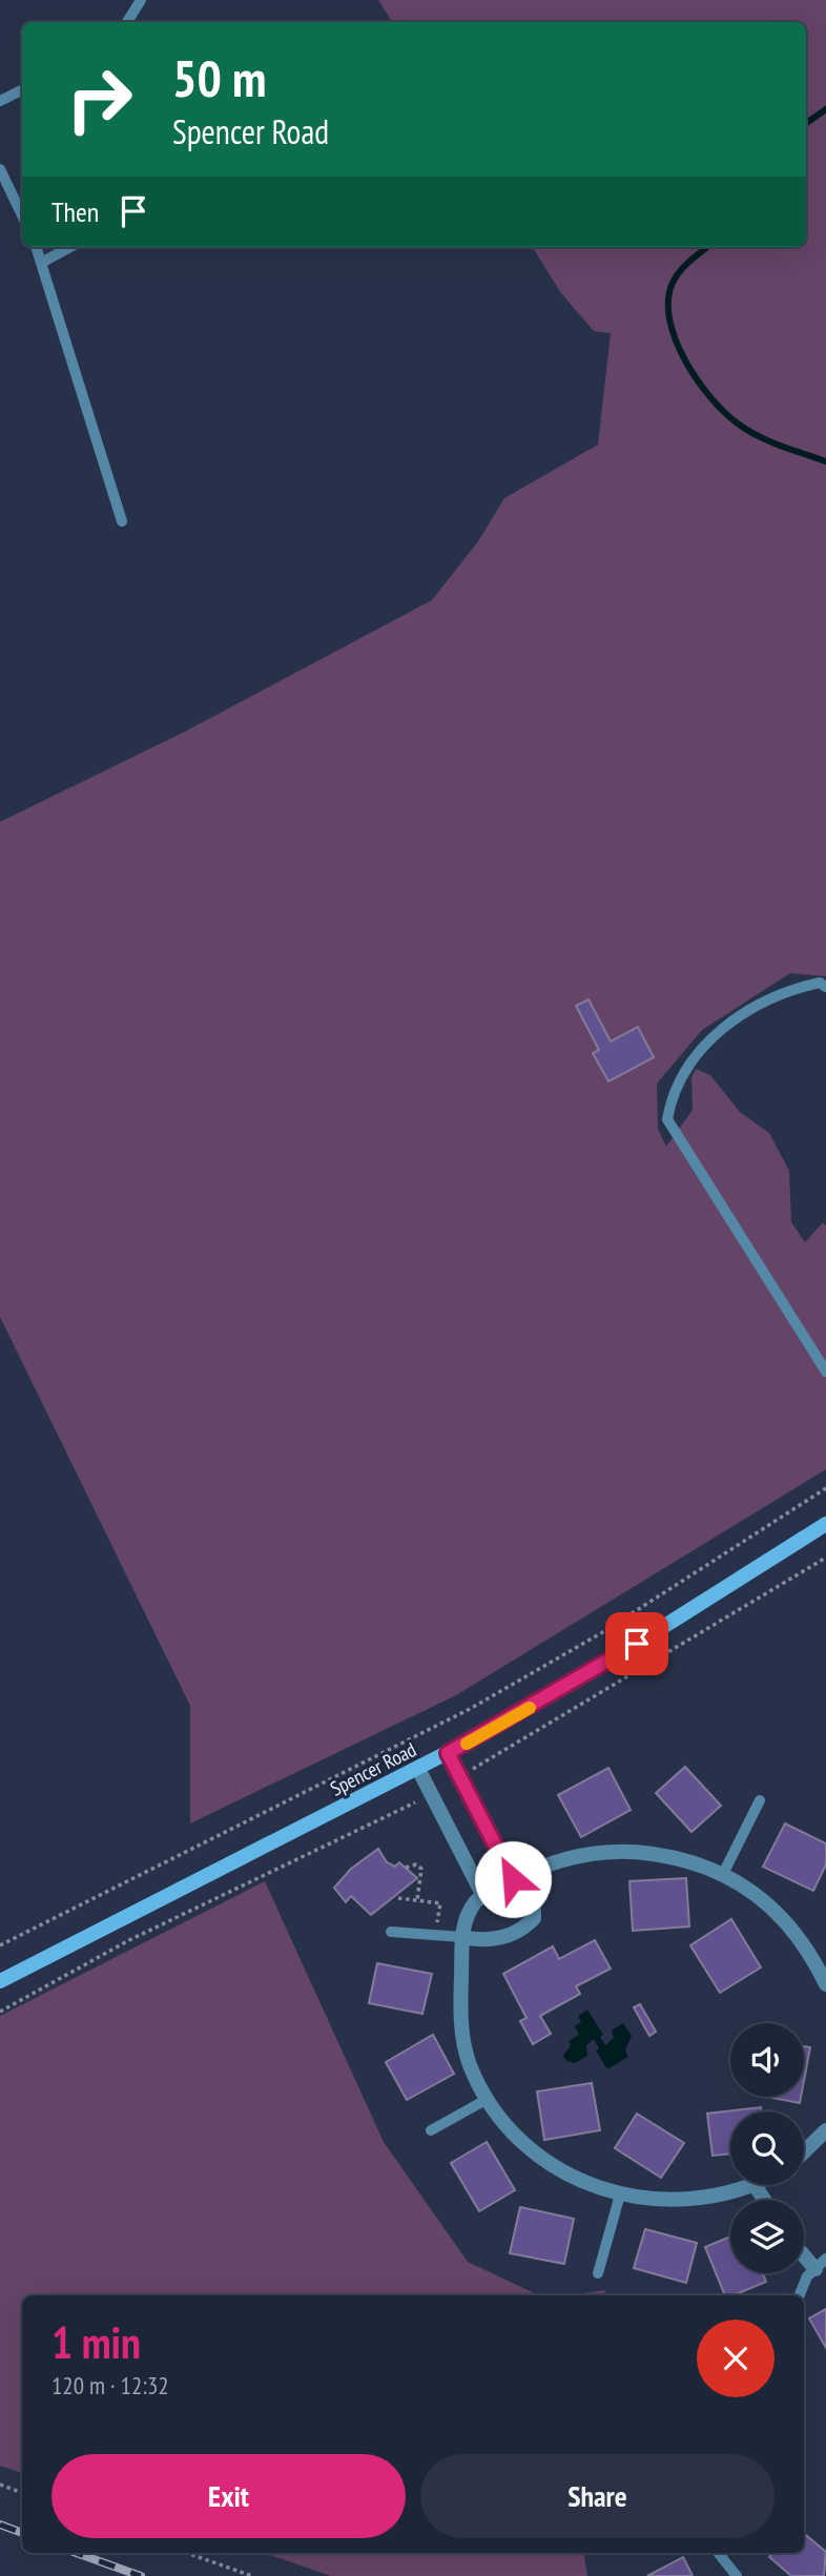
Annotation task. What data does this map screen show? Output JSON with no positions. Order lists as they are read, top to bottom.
{
  "streets": {
    "street": ["Spencer Road"]
  },
  "page": {
    "turn": ["50 m", "Spencer Road"],
    "then": "Then",
    "heading": ["1 min", "120 m · 12:32"],
    "buttons": ["Exit", "Share"]
  }
}
